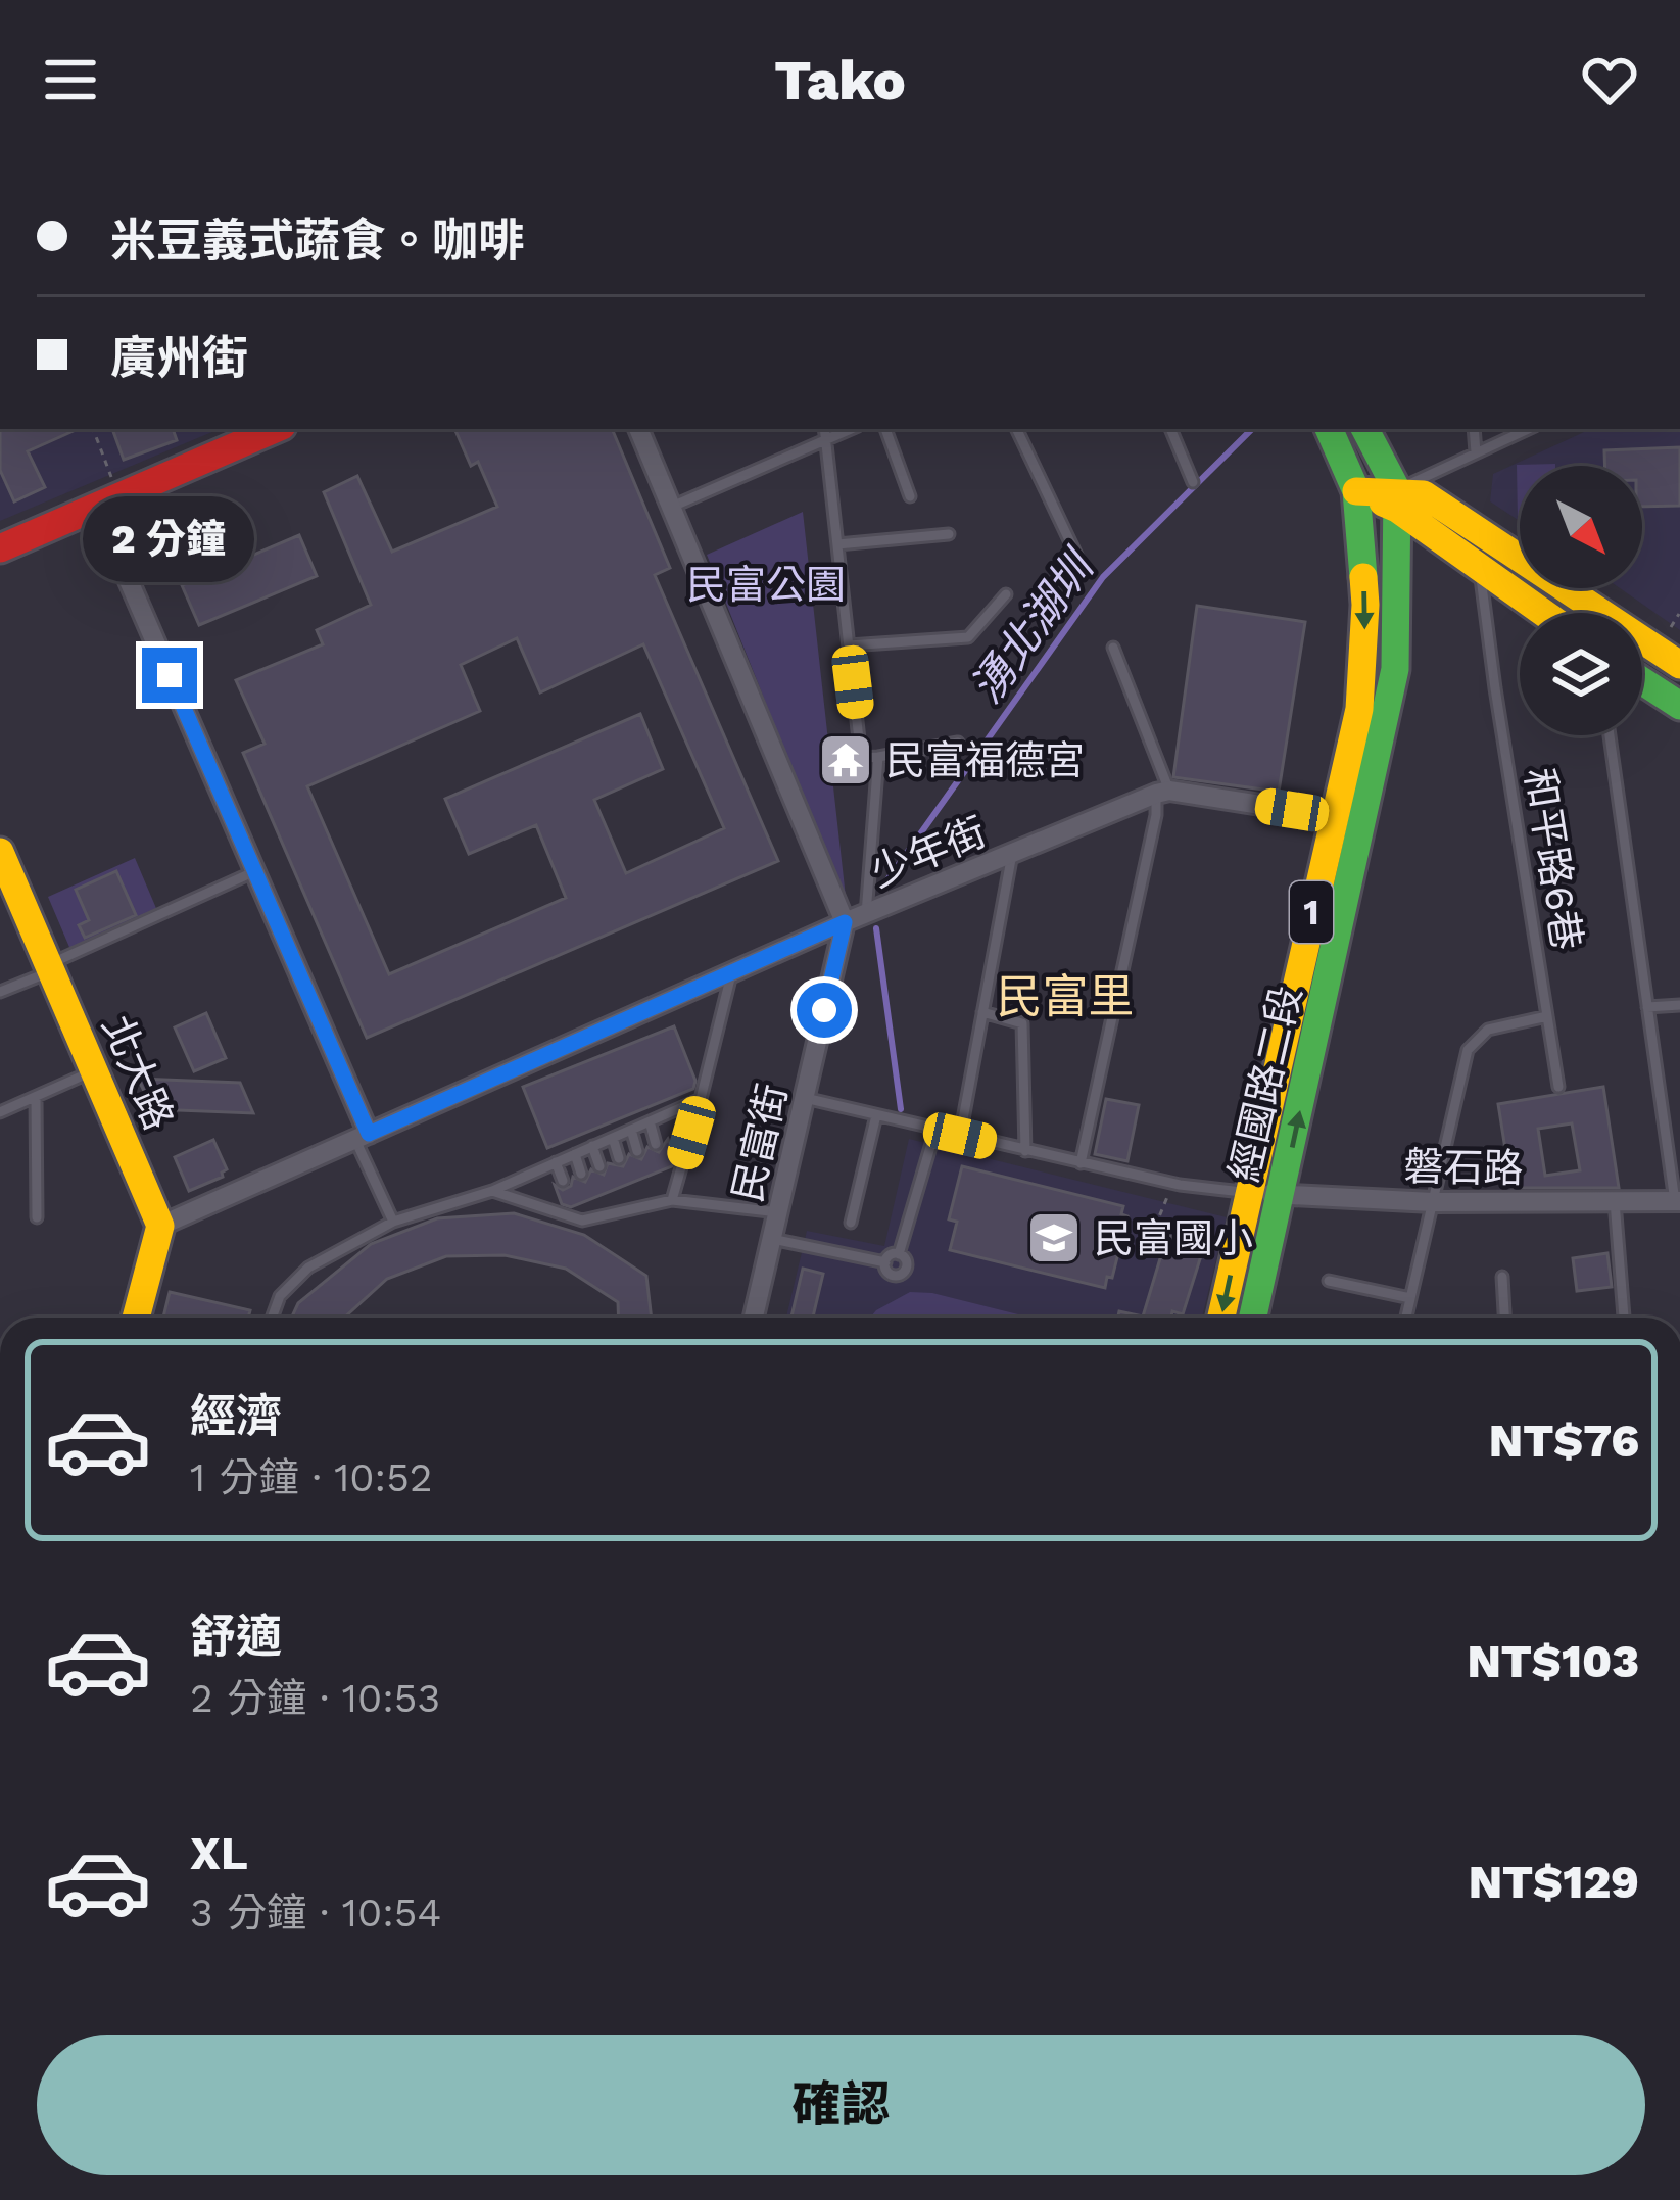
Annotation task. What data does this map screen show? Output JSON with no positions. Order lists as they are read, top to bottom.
{
  "streets": {
    "main road": ["1", "北大路", "經國路二段"],
    "street": ["少年街", "民富街", "磐石路"],
    "lane": ["和平路6巷"]
  },
  "crossings": [
    ["少年街", "北大路"],
    ["少年街", "民富街"],
    ["經國路二段", "磐石路"]
  ],
  "districts": ["民富里"],
  "water": ["湧北湖圳"],
  "parks": ["民富公園"],
  "places": {
    "temple": ["民富福德宮"],
    "school or university": ["民富國小"]
  },
  "north": "bottom right",
  "page": {
    "header": "Tako",
    "banner": ["米豆義式蔬食。咖啡", "廣州街"],
    "bubble": "2 分鐘",
    "list": [
      {
        "name": "經濟",
        "note": "1 分鐘 · 10:52",
        "value": "NT$76"
      },
      {
        "name": "舒適",
        "note": "2 分鐘 · 10:53",
        "value": "NT$103"
      },
      {
        "name": "XL",
        "note": "3 分鐘 · 10:54",
        "value": "NT$129"
      }
    ],
    "buttons": "確認"
  }
}
